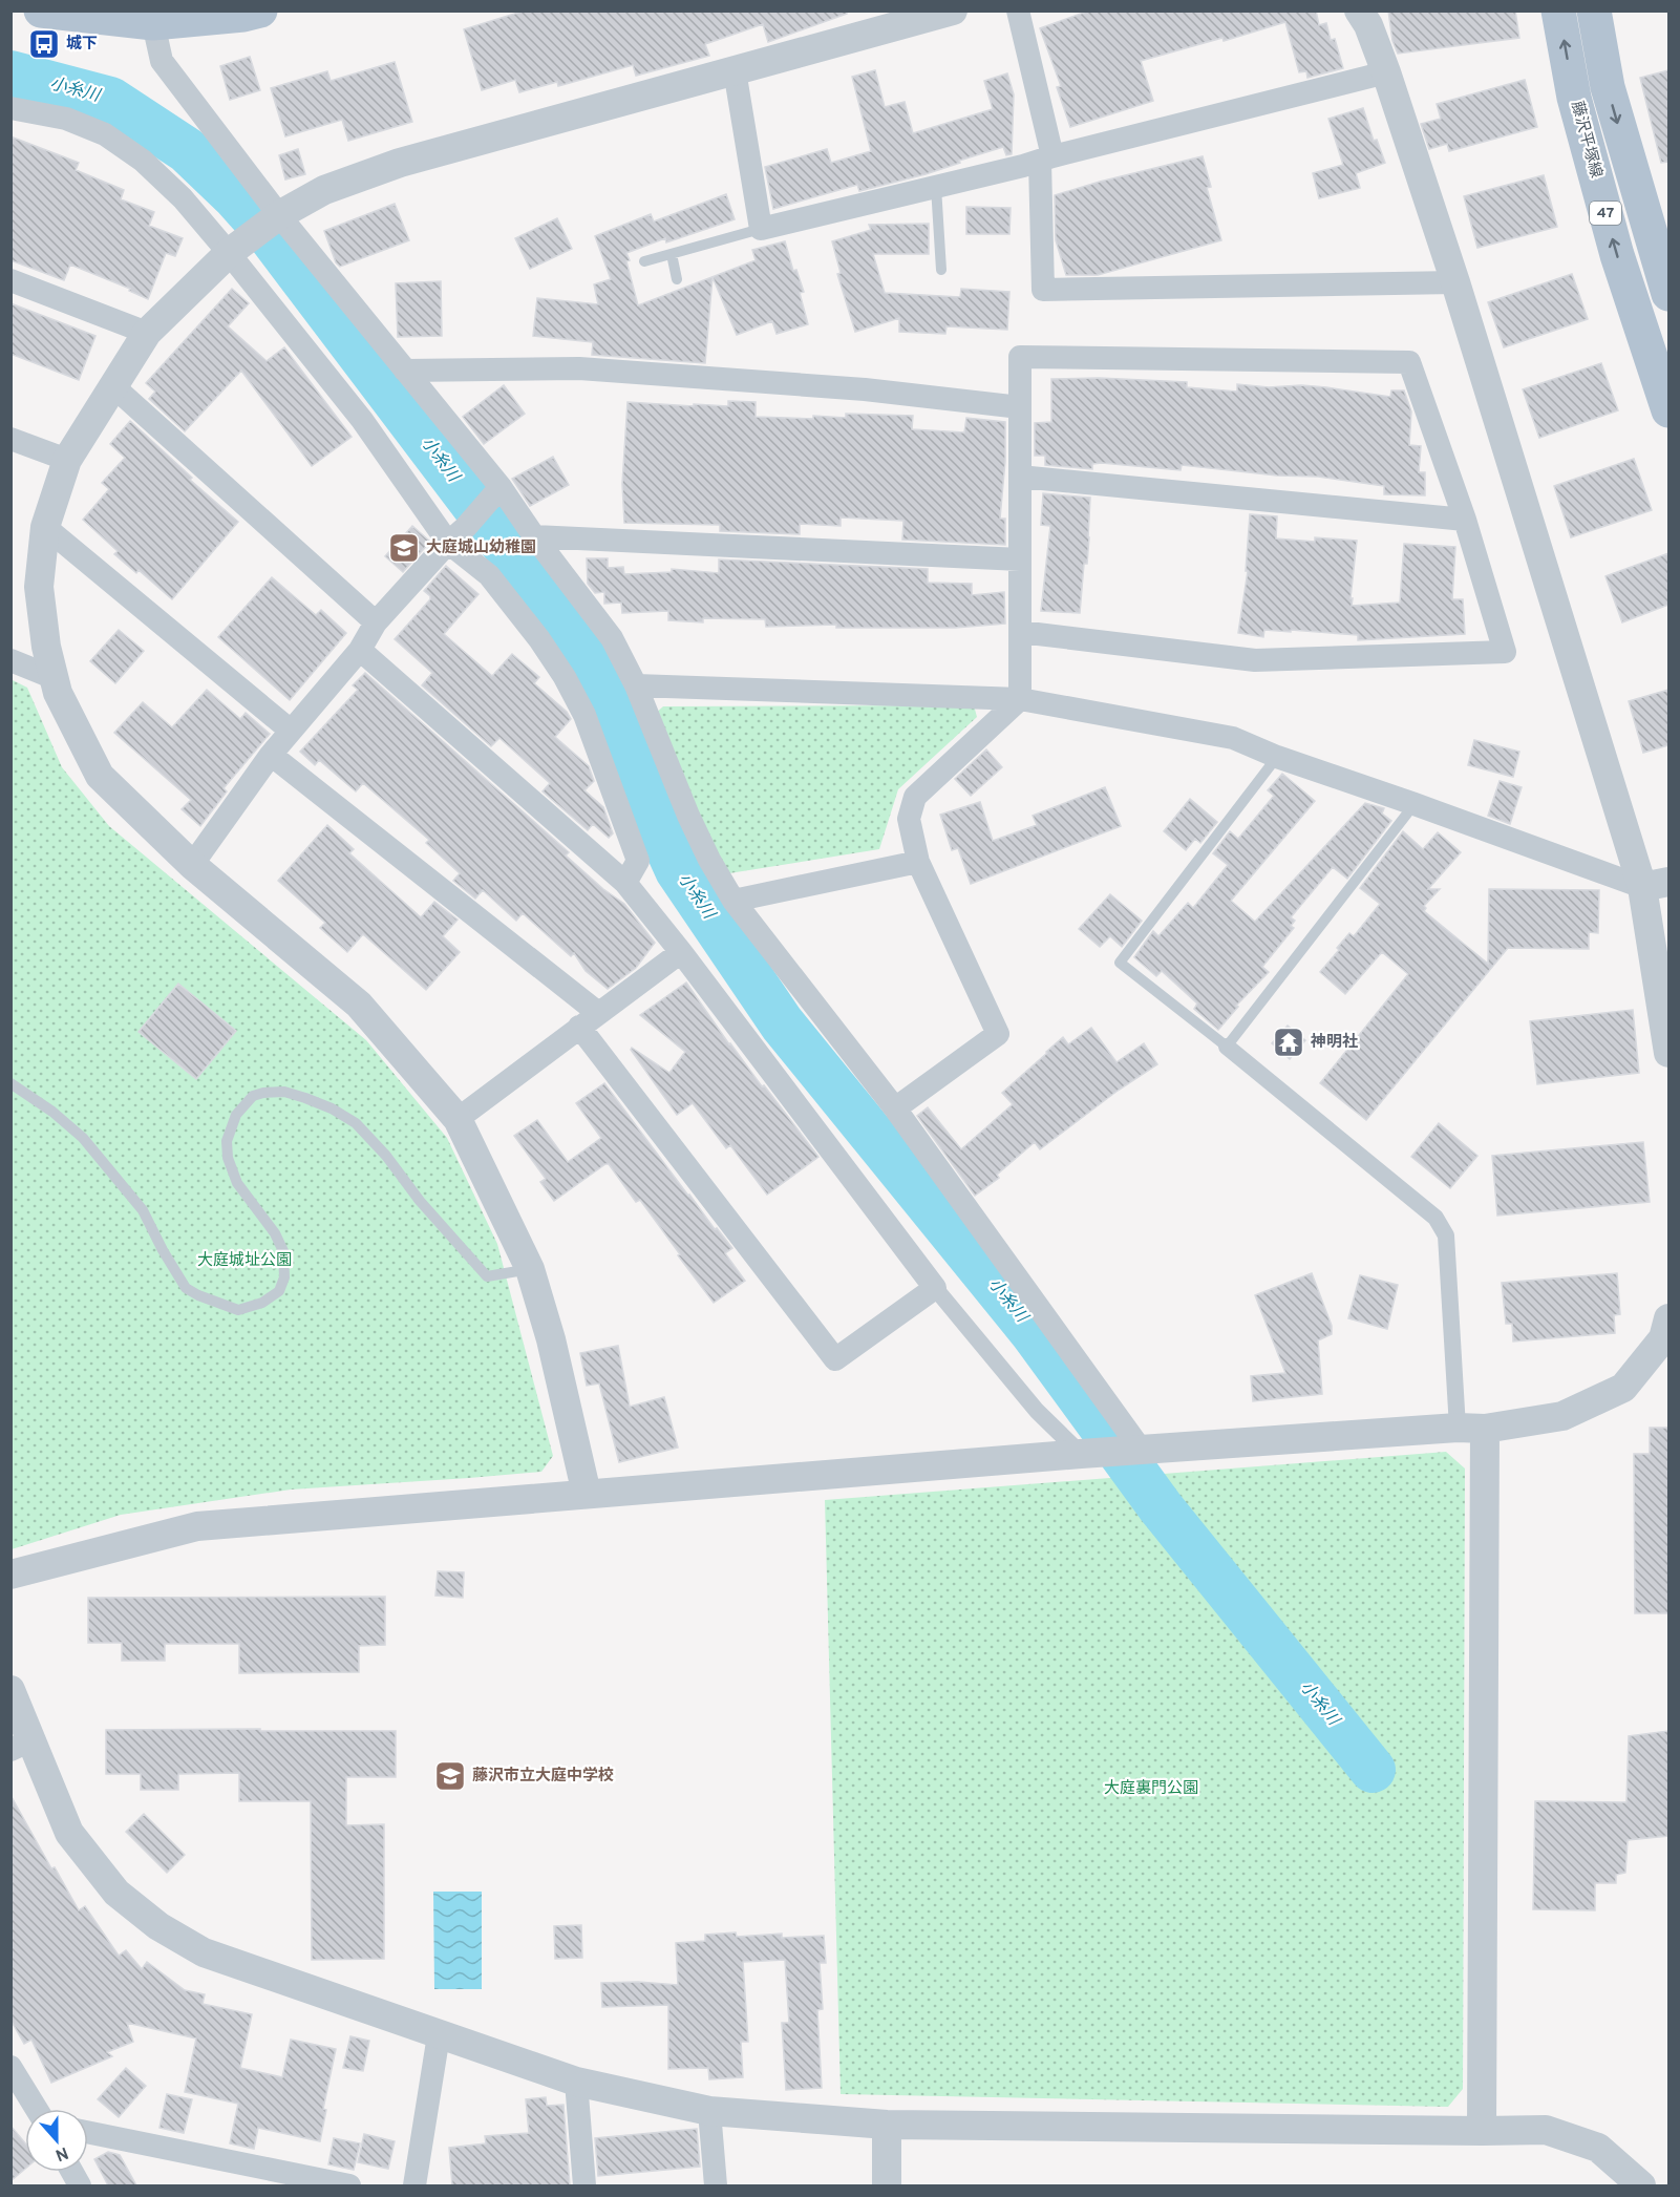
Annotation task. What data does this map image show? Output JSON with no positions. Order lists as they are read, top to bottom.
{
  "streets": {
    "main road": ["藤沢平塚線", "47"]
  },
  "water": ["小糸川"],
  "parks": ["大庭城址公園", "大庭裏門公園"],
  "places": {
    "bus stop": ["城下"],
    "school or university": ["大庭城山幼稚園", "藤沢市立大庭中学校"],
    "temple": ["神明社"]
  },
  "north": "bottom"
}
